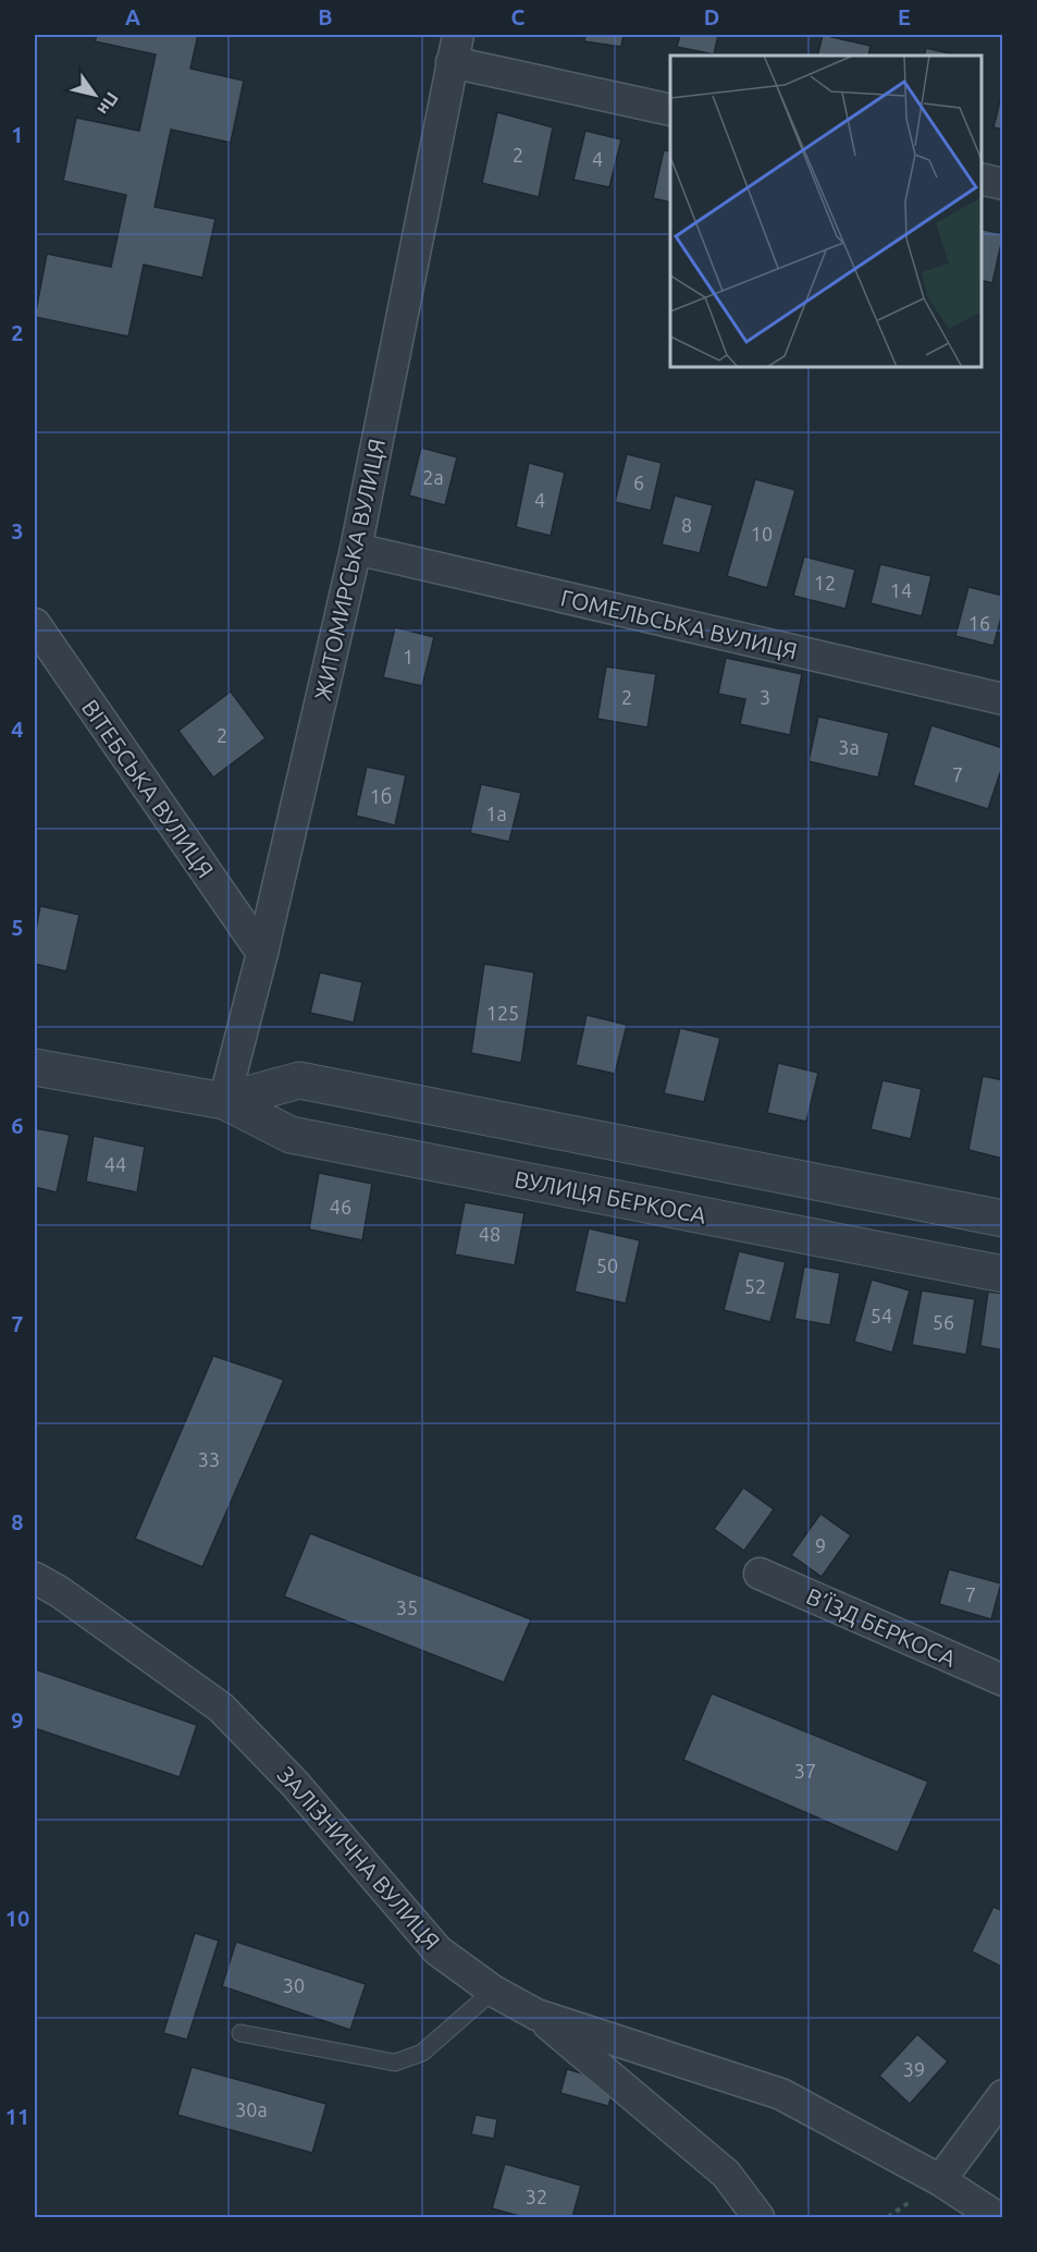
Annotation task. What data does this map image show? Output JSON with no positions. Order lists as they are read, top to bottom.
{
  "streets": {
    "street": [
      "ЖИТОМИРСЬКА ВУЛИЦЯ",
      "ГОМЕЛЬСЬКА ВУЛИЦЯ",
      "ВІТЕБСЬКА ВУЛИЦЯ",
      "ВУЛИЦЯ БЕРКОСА",
      "В’ЇЗД БЕРКОСА",
      "ЗАЛІЗНИЧНА ВУЛИЦЯ"
    ]
  },
  "crossings": [
    ["ЖИТОМИРСЬКА ВУЛИЦЯ", "ГОМЕЛЬСЬКА ВУЛИЦЯ"],
    ["ЖИТОМИРСЬКА ВУЛИЦЯ", "ВІТЕБСЬКА ВУЛИЦЯ"],
    ["ЖИТОМИРСЬКА ВУЛИЦЯ", "ВУЛИЦЯ БЕРКОСА"]
  ],
  "house_numbers": [
    "2",
    "4",
    "2а",
    "6",
    "4",
    "8",
    "10",
    "12",
    "14",
    "16",
    "1",
    "2",
    "3",
    "2",
    "3а",
    "7",
    "1б",
    "1а",
    "125",
    "44",
    "46",
    "48",
    "50",
    "52",
    "54",
    "56",
    "33",
    "9",
    "7",
    "35",
    "37",
    "30",
    "39",
    "30а",
    "32"
  ],
  "north": "bottom right",
  "grid": {
    "columns": [
      "A",
      "B",
      "C",
      "D",
      "E"
    ],
    "rows": [
      "1",
      "2",
      "3",
      "4",
      "5",
      "6",
      "7",
      "8",
      "9",
      "10",
      "11"
    ]
  }
}
